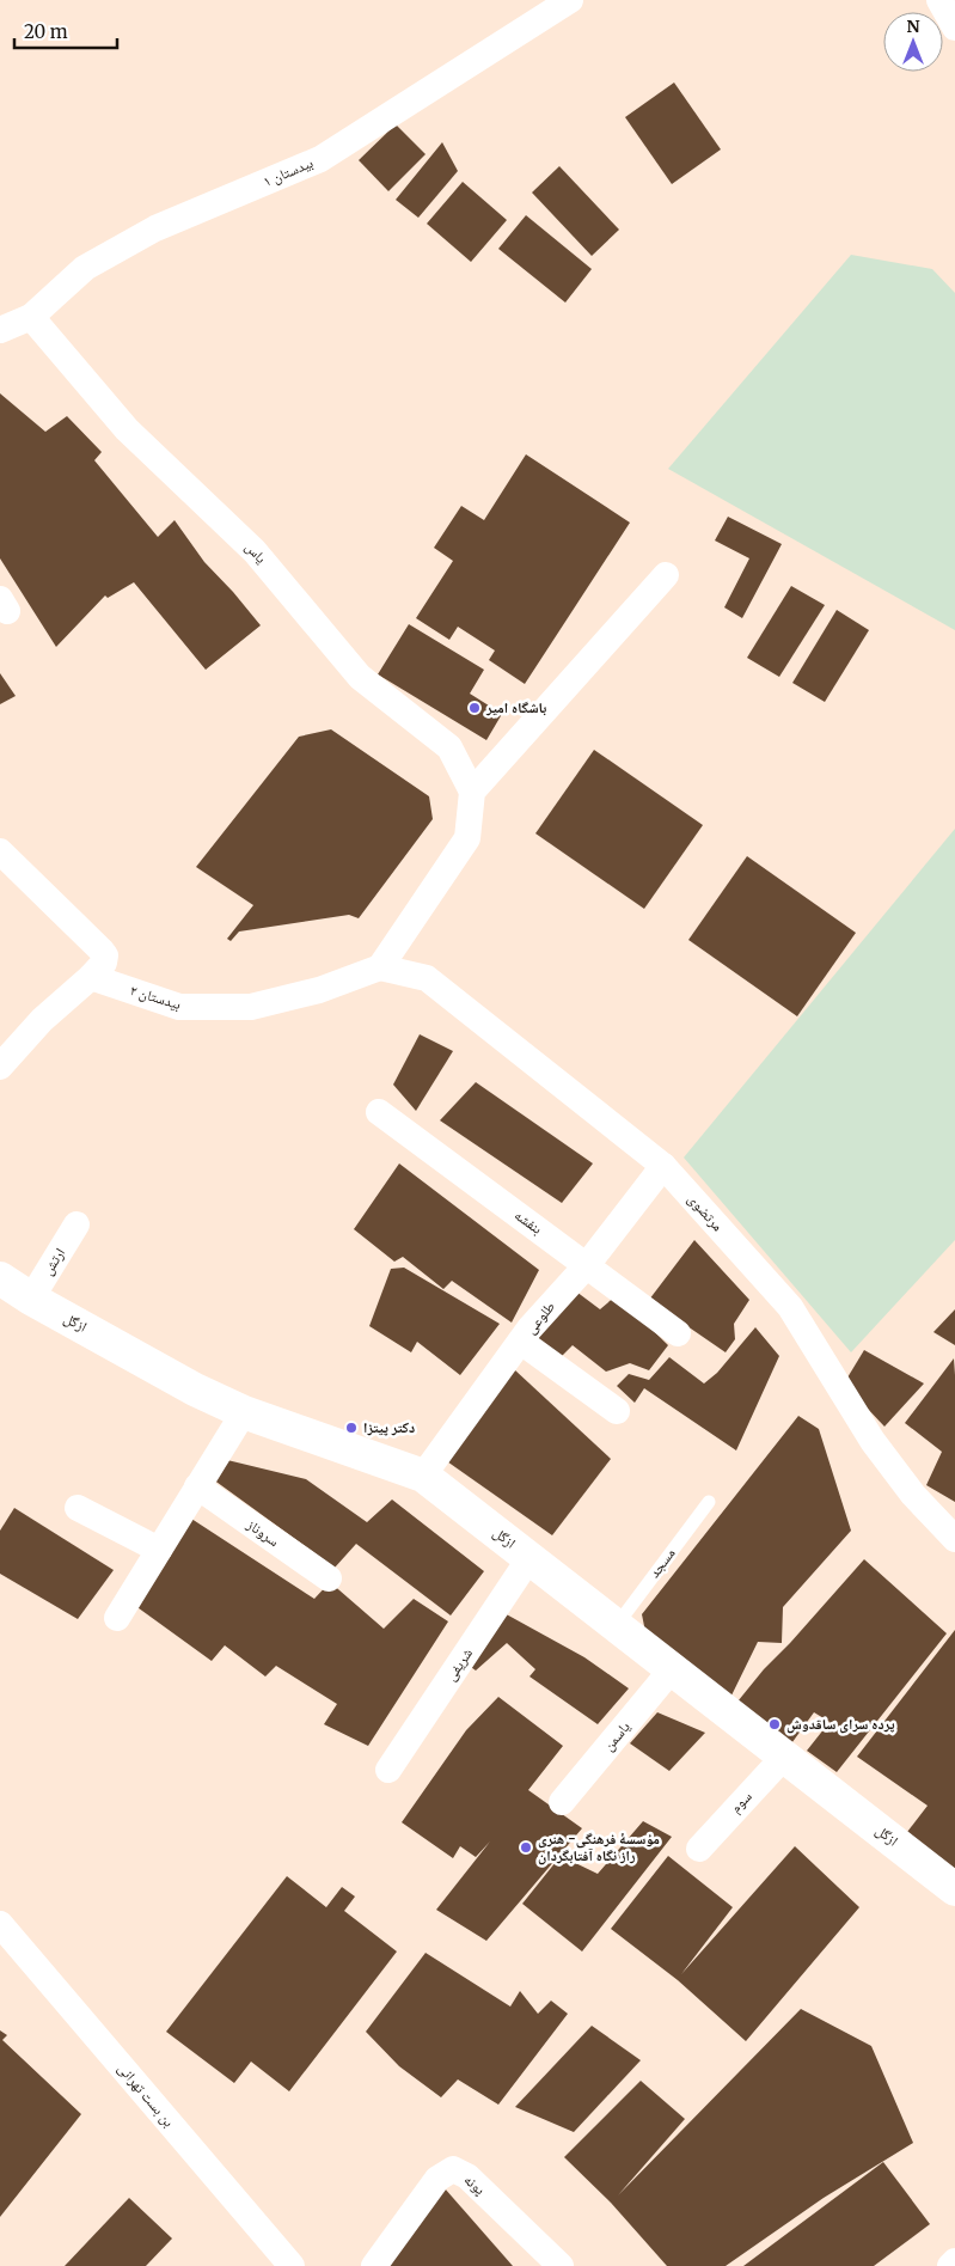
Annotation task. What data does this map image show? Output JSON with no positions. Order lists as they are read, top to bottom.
{
  "streets": {
    "main road": ["ازگل"],
    "street": [
      "بیدستان ۱",
      "یاس",
      "بیدستان ۲",
      "مرتضوی",
      "بنفشه",
      "ارتش",
      "طلوعی",
      "سروناز",
      "شریفی",
      "یاسمن",
      "سوم",
      "بن بست تهرانی",
      "پونه"
    ],
    "lane": ["مسجد"]
  },
  "crossings": [
    ["بیدستان ۱", "یاس"],
    ["بیدستان ۲", "مرتضوی"],
    ["مرتضوی", "طلوعی"],
    ["بنفشه", "طلوعی"],
    ["ارتش", "ازگل"],
    ["طلوعی", "ازگل"],
    ["ازگل", "مسجد"],
    ["ازگل", "شریفی"],
    ["ازگل", "یاسمن"],
    ["ازگل", "سوم"]
  ],
  "places": [
    "باشگاه امیر",
    "دکتر پیتزا",
    "پرده سرای ساقدوش",
    "مؤسسۀ فرهنگی- هنری راز نگاه آفتابگردان"
  ],
  "scale_bar": "20 m",
  "north": "top"
}
